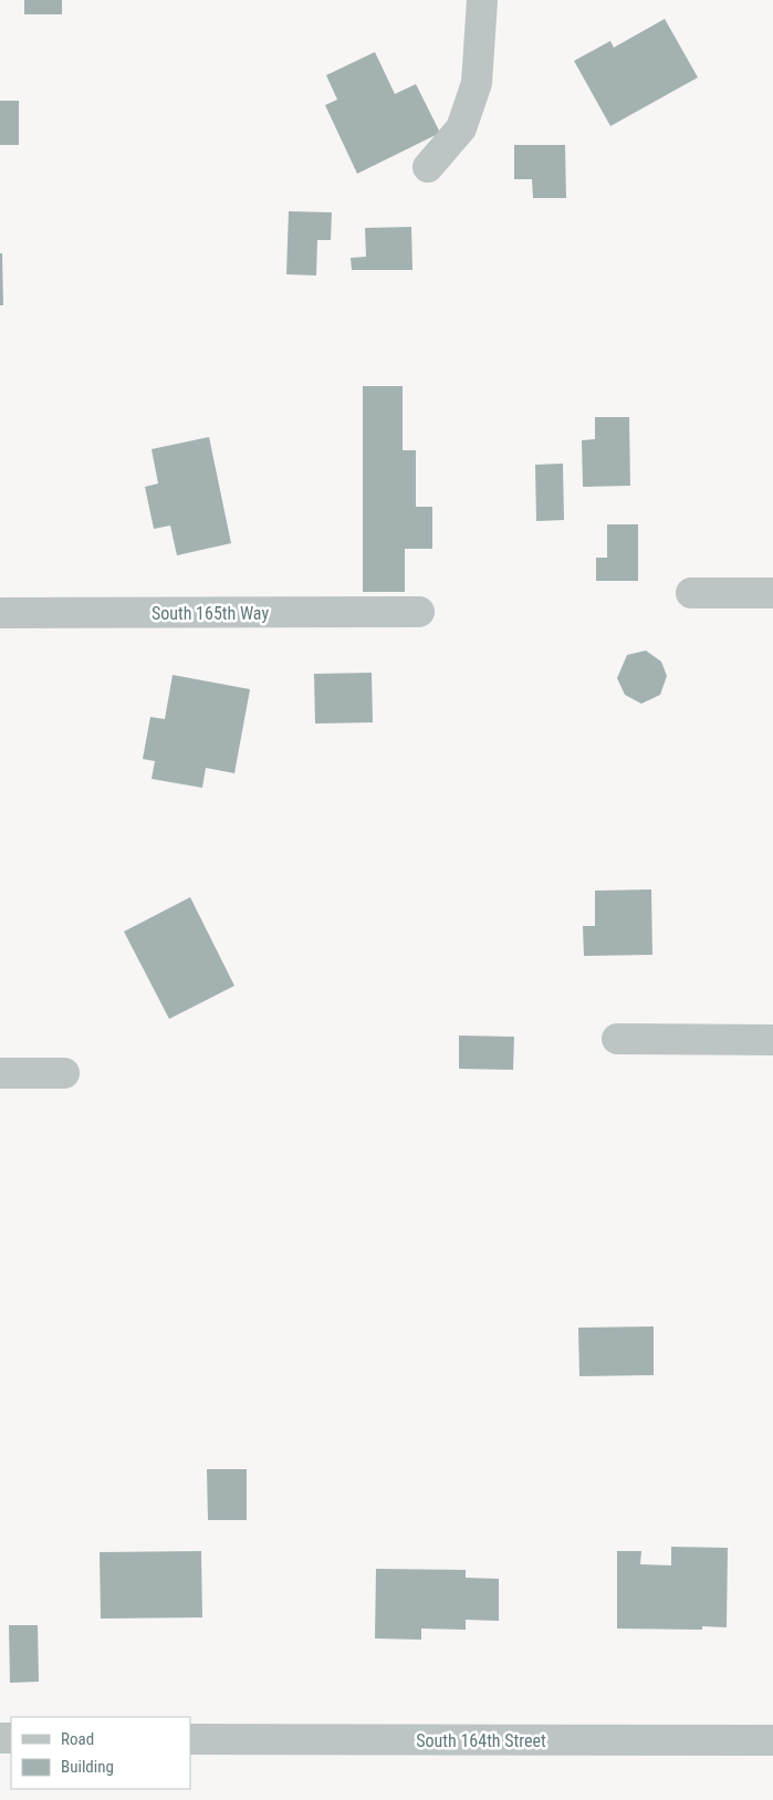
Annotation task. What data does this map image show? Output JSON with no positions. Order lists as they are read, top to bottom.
{
  "streets": {
    "street": ["South 165th Way", "South 164th Street"]
  },
  "legend": ["Road", "Building"]
}
